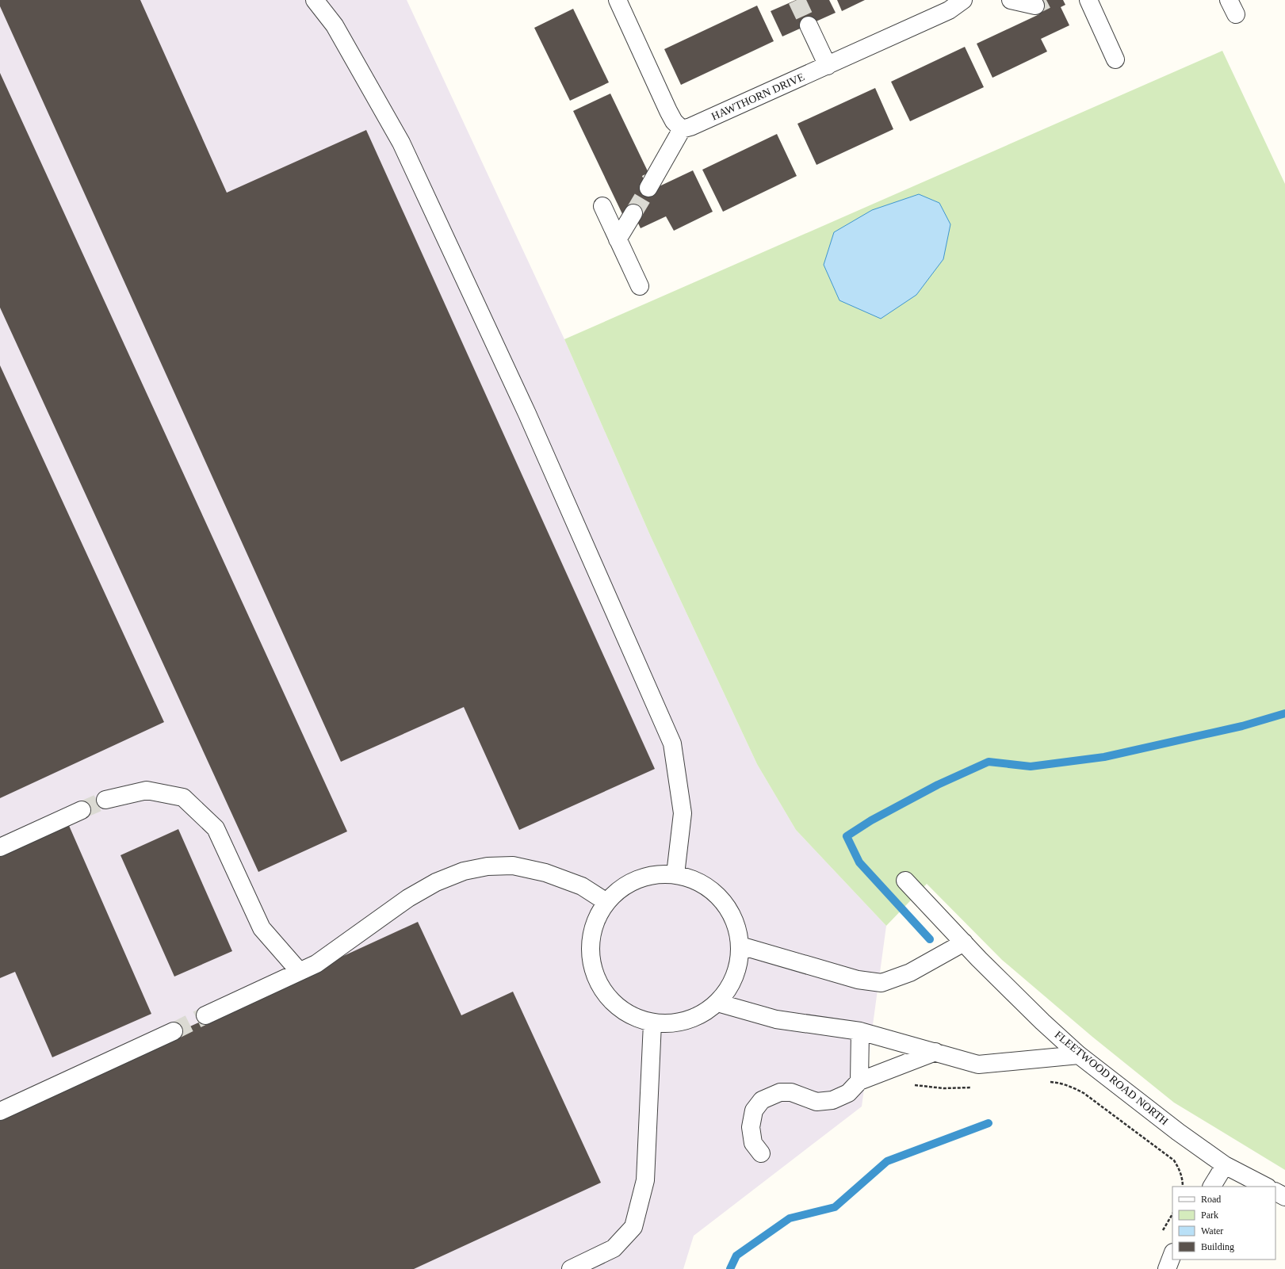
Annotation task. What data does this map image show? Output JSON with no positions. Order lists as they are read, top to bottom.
{
  "streets": {
    "street": ["HAWTHORN DRIVE", "FLEETWOOD ROAD NORTH"]
  },
  "legend": [
    "Road",
    "Park",
    "Water",
    "Building"
  ]
}
